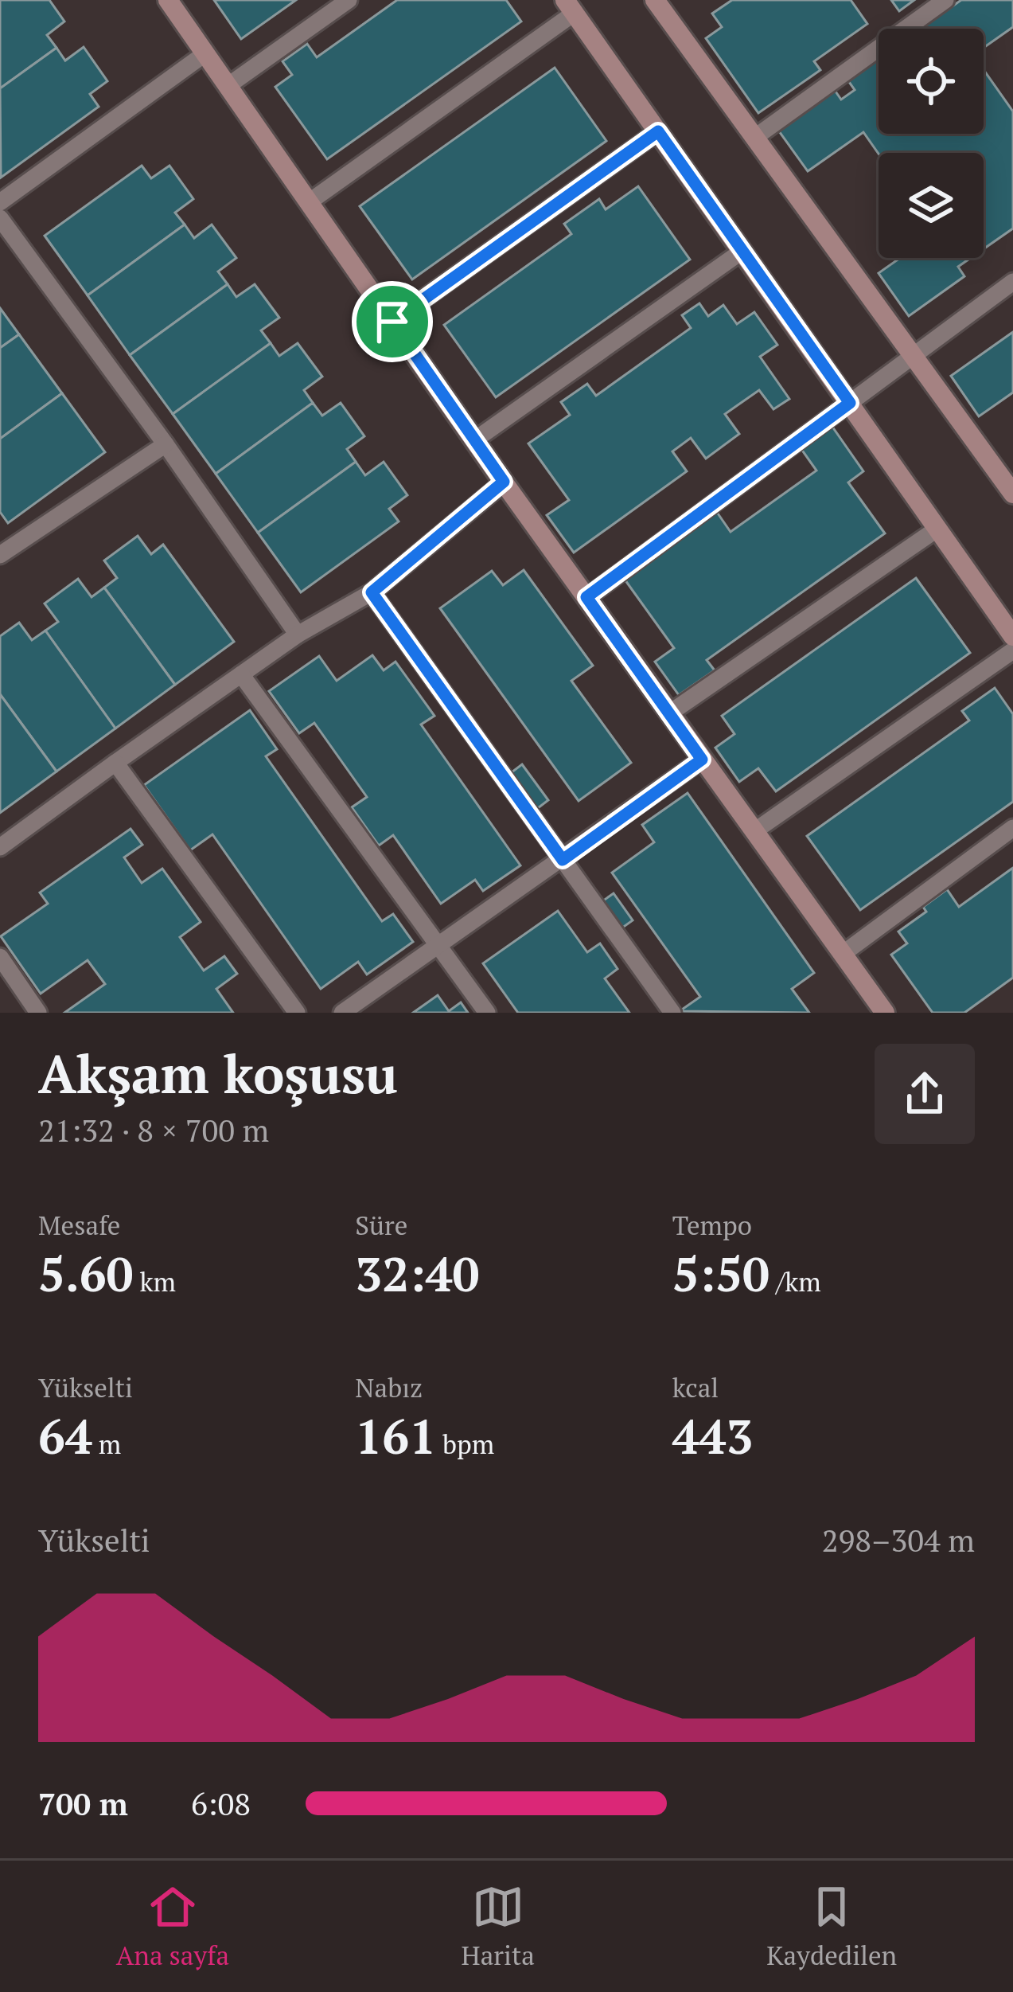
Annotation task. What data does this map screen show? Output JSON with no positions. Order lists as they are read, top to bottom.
{
  "page": {
    "heading": ["Akşam koşusu", "21:32 · 8 × 700 m"],
    "stats": [
      ["Mesafe", "5.60 km"],
      ["Süre", "32:40"],
      ["Tempo", "5:50 /km"],
      ["Yükselti", "64 m"],
      ["Nabız", "161 bpm"],
      ["kcal", "443"]
    ],
    "chart": ["Yükselti", "298–304 m"],
    "list": [
      {
        "name": "700 m",
        "note": "6:08"
      }
    ],
    "tabs": ["Ana sayfa", "Harita", "Kaydedilen"]
  }
}
